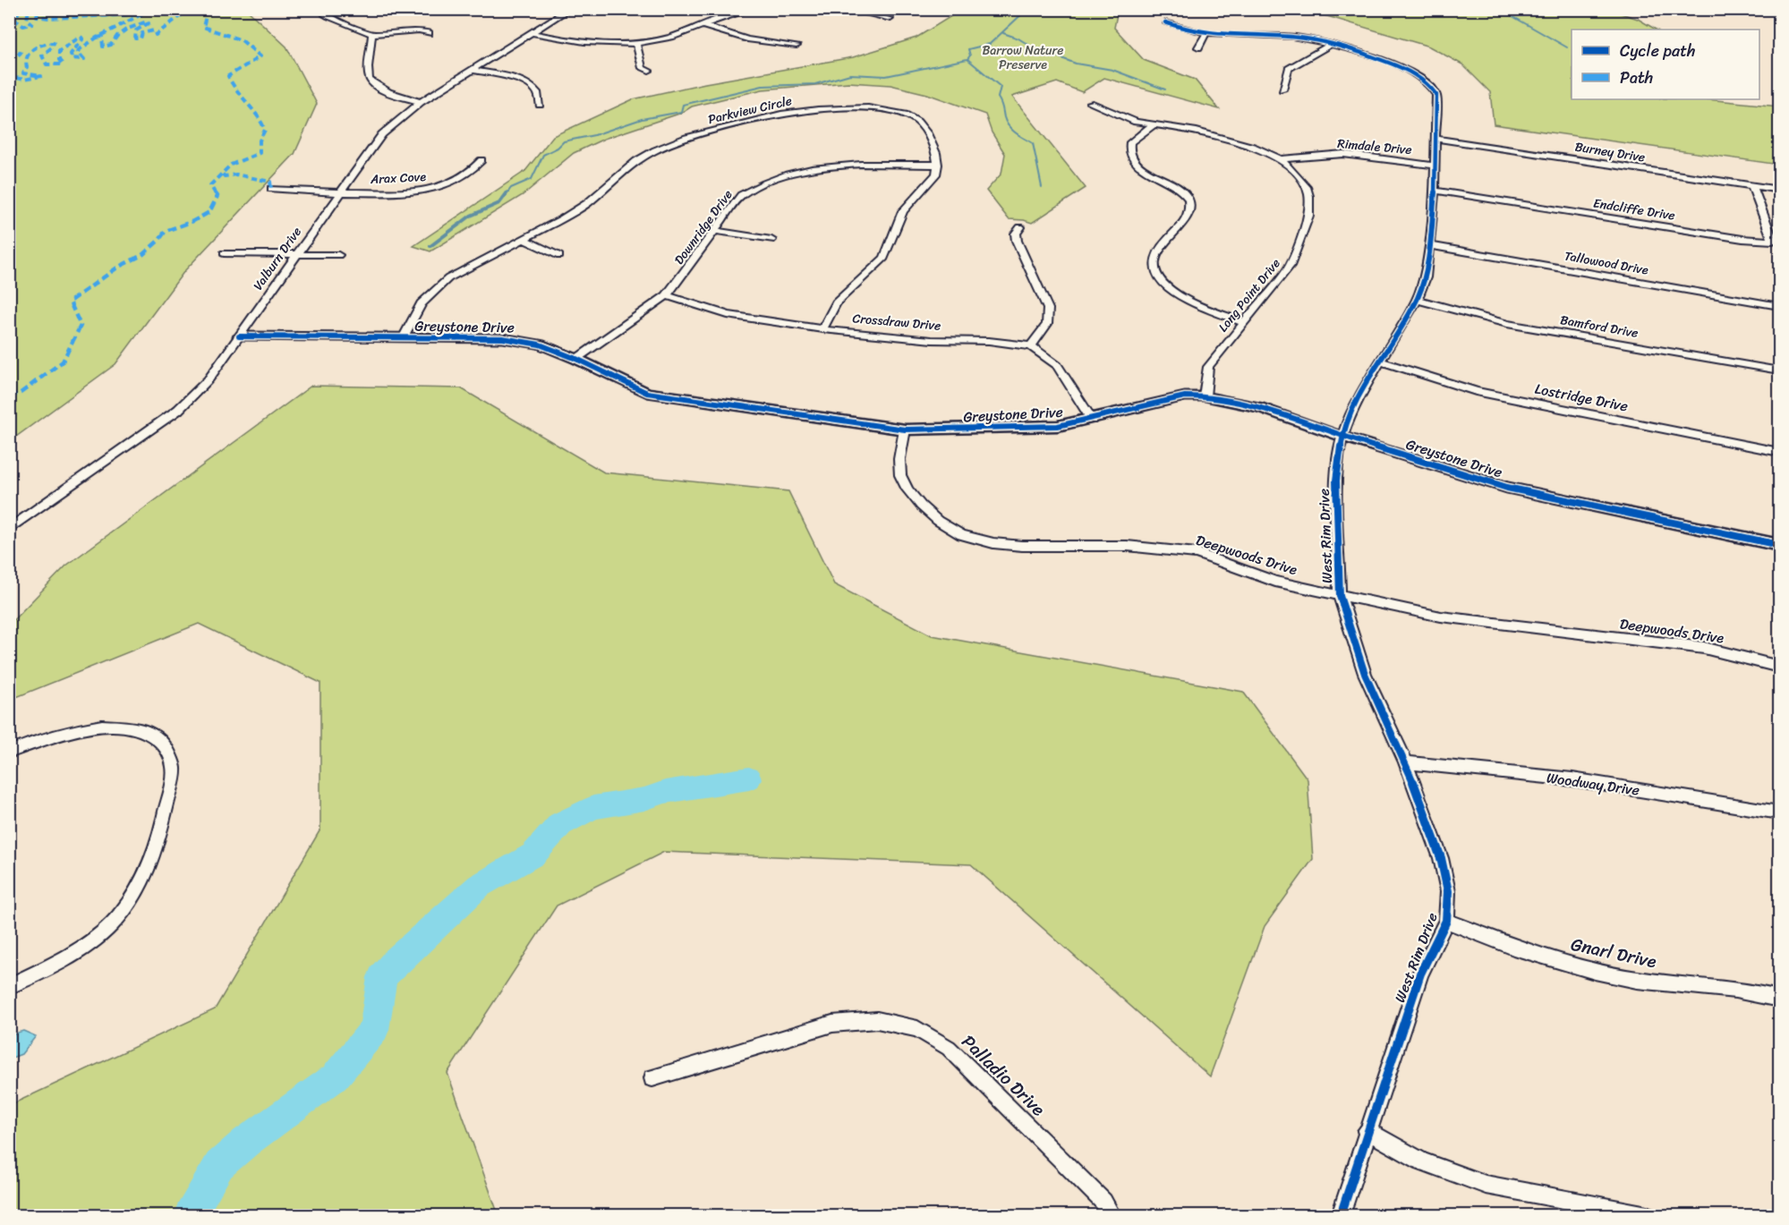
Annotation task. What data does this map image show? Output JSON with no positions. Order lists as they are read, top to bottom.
{
  "streets": {
    "street": [
      "Parkview Circle",
      "Rimdale Drive",
      "Burney Drive",
      "Arax Cove",
      "Endcliffe Drive",
      "Downridge Drive",
      "Valburn Drive",
      "Tallowood Drive",
      "Long Point Drive",
      "Crossdraw Drive",
      "Greystone Drive",
      "Bamford Drive",
      "Lostridge Drive",
      "West Rim Drive",
      "Deepwoods Drive",
      "Woodway Drive",
      "Gnarl Drive",
      "Palladio Drive"
    ]
  },
  "crossings": [
    ["Parkview Circle", "Downridge Drive"],
    ["Parkview Circle", "Greystone Drive"],
    ["Rimdale Drive", "Long Point Drive"],
    ["Rimdale Drive", "West Rim Drive"],
    ["Burney Drive", "Endcliffe Drive"],
    ["Burney Drive", "West Rim Drive"],
    ["Arax Cove", "Valburn Drive"],
    ["Endcliffe Drive", "West Rim Drive"],
    ["Downridge Drive", "Crossdraw Drive"],
    ["Downridge Drive", "Greystone Drive"],
    ["Valburn Drive", "Greystone Drive"],
    ["Tallowood Drive", "West Rim Drive"],
    ["Long Point Drive", "Greystone Drive"],
    ["Crossdraw Drive", "Greystone Drive"],
    ["Greystone Drive", "West Rim Drive"],
    ["Greystone Drive", "Deepwoods Drive"],
    ["Bamford Drive", "West Rim Drive"],
    ["Lostridge Drive", "West Rim Drive"],
    ["West Rim Drive", "Deepwoods Drive"],
    ["West Rim Drive", "Woodway Drive"],
    ["West Rim Drive", "Gnarl Drive"]
  ],
  "parks": ["Barrow Nature Preserve"],
  "legend": ["Cycle path", "Path"]
}
